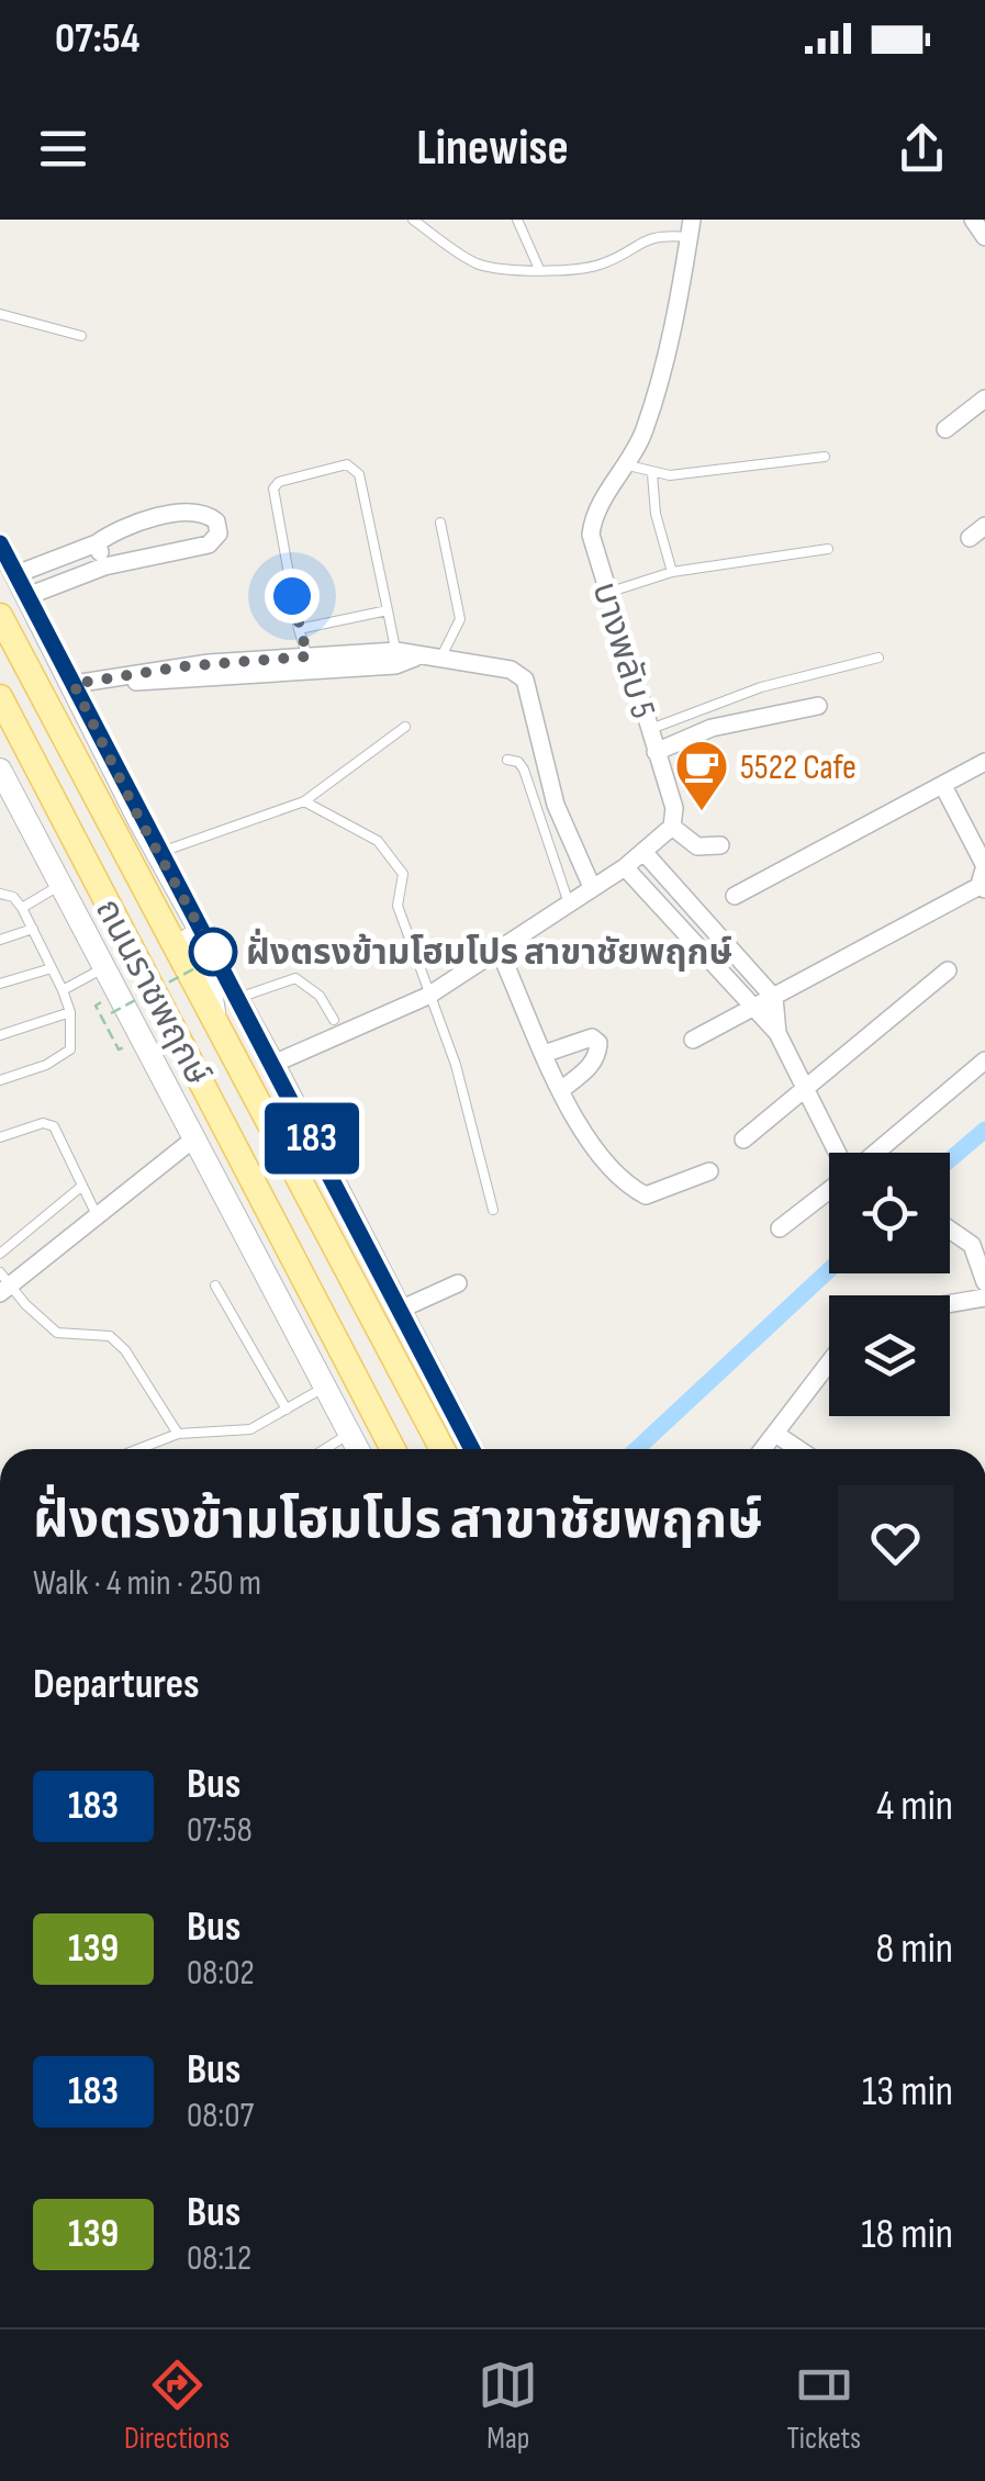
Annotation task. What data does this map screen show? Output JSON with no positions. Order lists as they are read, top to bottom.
{
  "streets": {
    "main road": ["ถนนราชพฤกษ์"],
    "street": ["บางพลับ 5"]
  },
  "places": {
    "cafe": ["5522 Cafe"],
    "other": ["ฝั่งตรงข้ามโฮมโปร สาขาชัยพฤกษ์"]
  },
  "lines": ["bus line 183"],
  "page": {
    "status": "07:54",
    "header": "Linewise",
    "on_map": "183",
    "heading": [
      ["ฝั่งตรงข้ามโฮมโปร สาขาชัยพฤกษ์", "Walk · 4 min · 250 m"],
      "Departures"
    ],
    "list": [
      {
        "mark": "183",
        "name": "Bus",
        "note": "07:58",
        "value": "4 min"
      },
      {
        "mark": "139",
        "name": "Bus",
        "note": "08:02",
        "value": "8 min"
      },
      {
        "mark": "183",
        "name": "Bus",
        "note": "08:07",
        "value": "13 min"
      },
      {
        "mark": "139",
        "name": "Bus",
        "note": "08:12",
        "value": "18 min"
      }
    ],
    "tabs": ["Directions", "Map", "Tickets"]
  }
}
